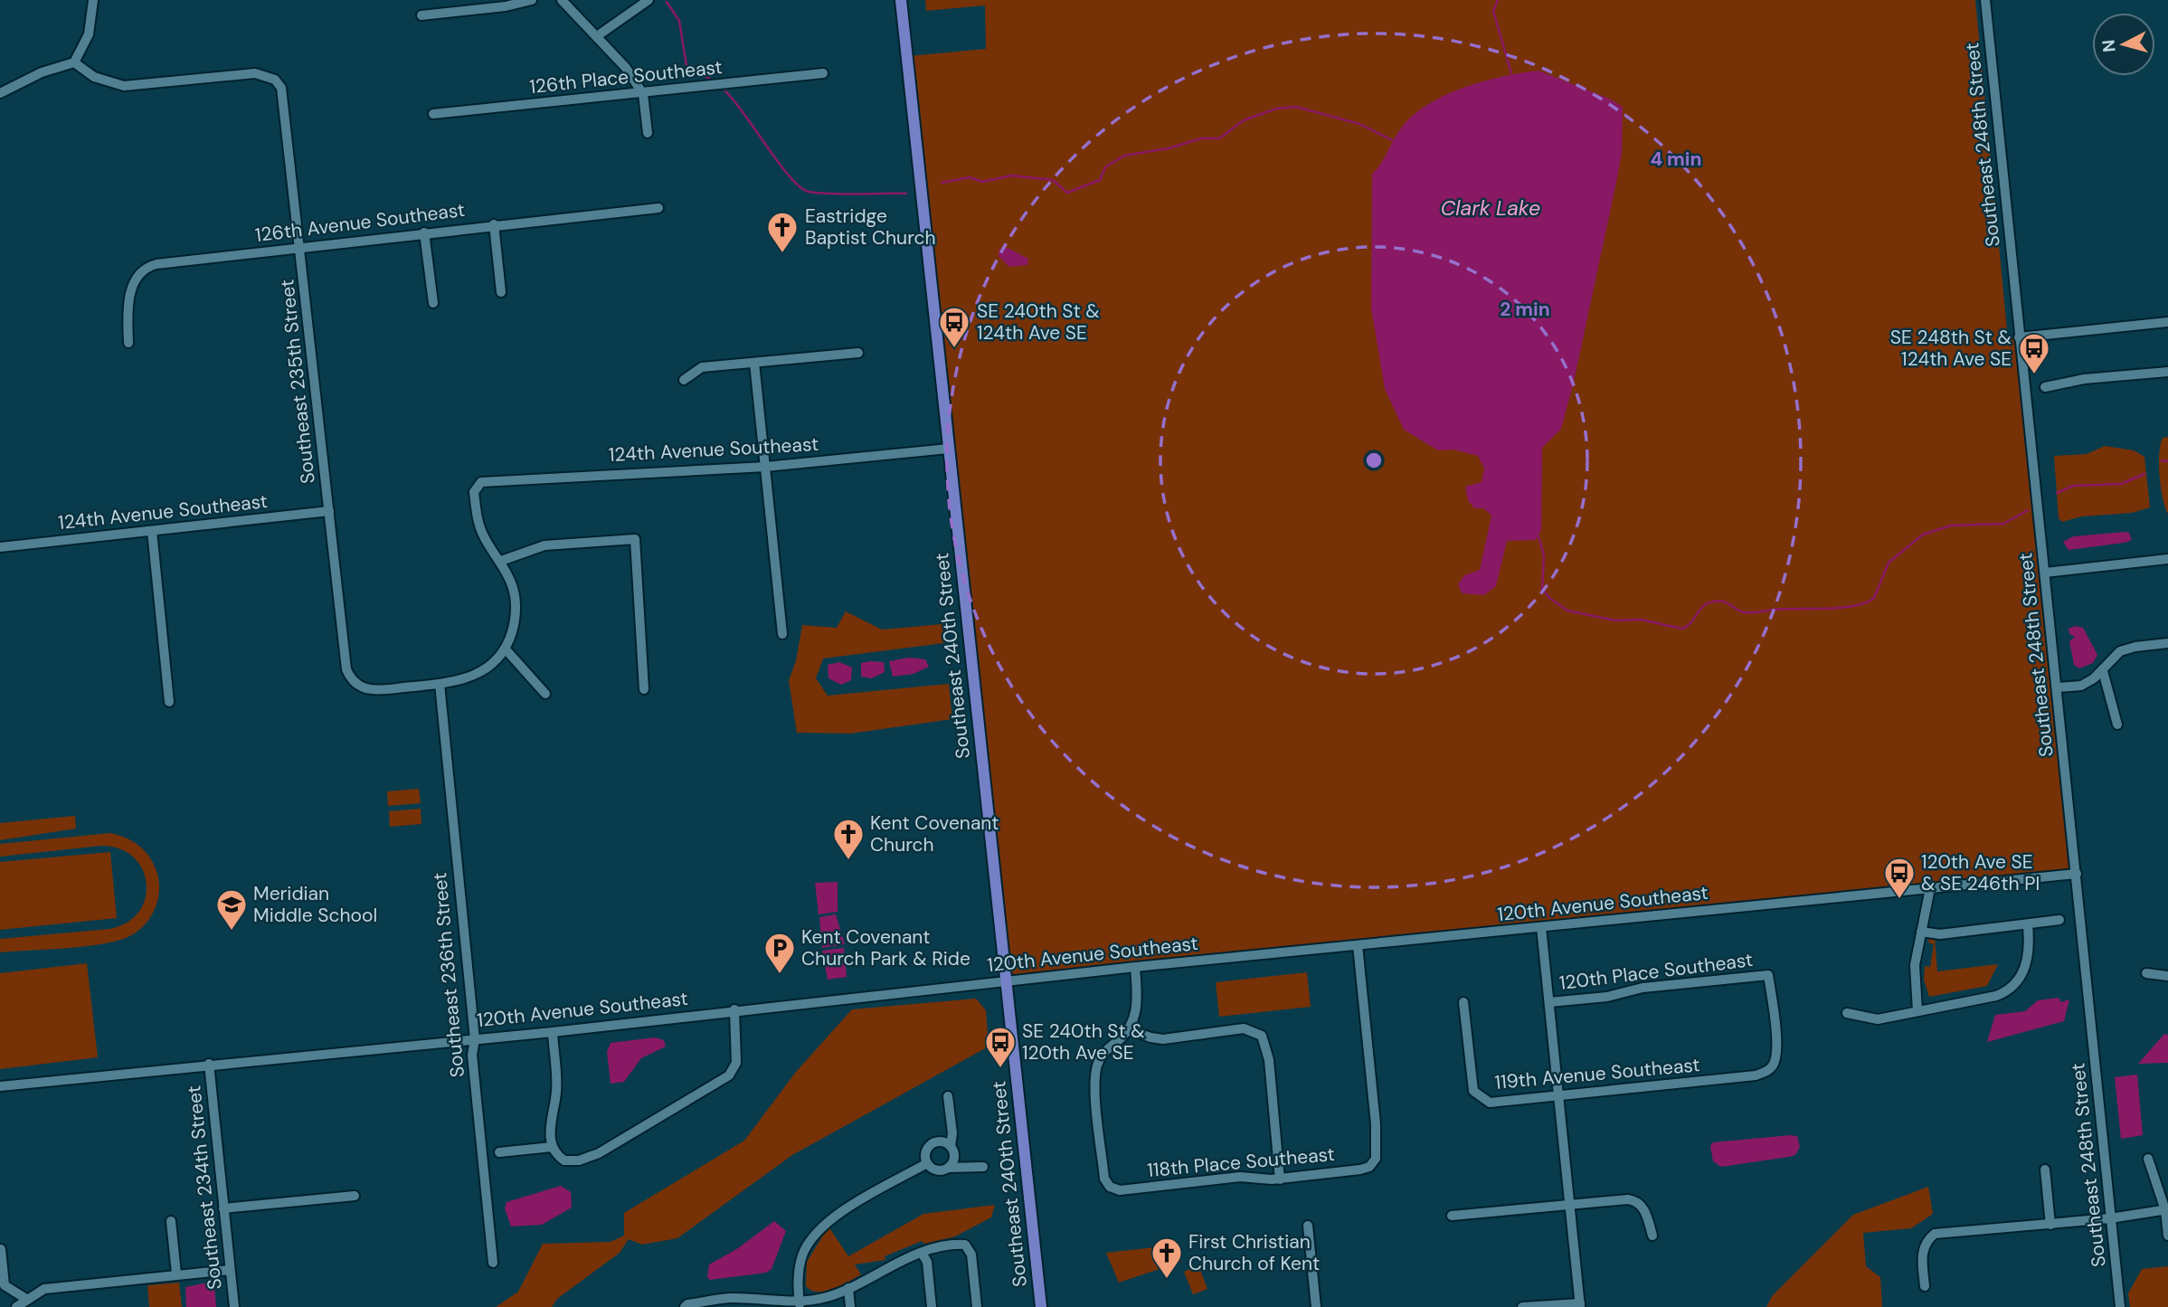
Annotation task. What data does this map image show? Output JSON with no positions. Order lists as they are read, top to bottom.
{
  "streets": {
    "main road": ["Southeast 240th Street"],
    "street": [
      "126th Place Southeast",
      "Southeast 248th Street",
      "126th Avenue Southeast",
      "Southeast 235th Street",
      "124th Avenue Southeast",
      "120th Avenue Southeast",
      "120th Place Southeast",
      "Southeast 236th Street",
      "119th Avenue Southeast",
      "118th Place Southeast",
      "Southeast 234th Street"
    ]
  },
  "crossings": [
    ["Southeast 248th Street", "120th Avenue Southeast"],
    ["126th Avenue Southeast", "Southeast 235th Street"],
    ["Southeast 235th Street", "124th Avenue Southeast"],
    ["Southeast 235th Street", "Southeast 236th Street"],
    ["124th Avenue Southeast", "Southeast 240th Street"],
    ["Southeast 240th Street", "120th Avenue Southeast"],
    ["120th Avenue Southeast", "Southeast 236th Street"],
    ["120th Avenue Southeast", "118th Place Southeast"],
    ["120th Avenue Southeast", "Southeast 234th Street"],
    ["120th Place Southeast", "119th Avenue Southeast"]
  ],
  "water": ["Clark Lake"],
  "places": {
    "church": ["Eastridge Baptist Church", "Kent Covenant Church", "First Christian Church of Kent"],
    "bus stop": [
      "SE 240th St & 124th Ave SE",
      "SE 248th St & 124th Ave SE",
      "120th Ave SE & SE 246th Pl",
      "SE 240th St & 120th Ave SE"
    ],
    "school or university": ["Meridian Middle School"],
    "parking": ["Kent Covenant Church Park & Ride"]
  },
  "north": "left",
  "rings": ["4 min", "2 min"]
}
